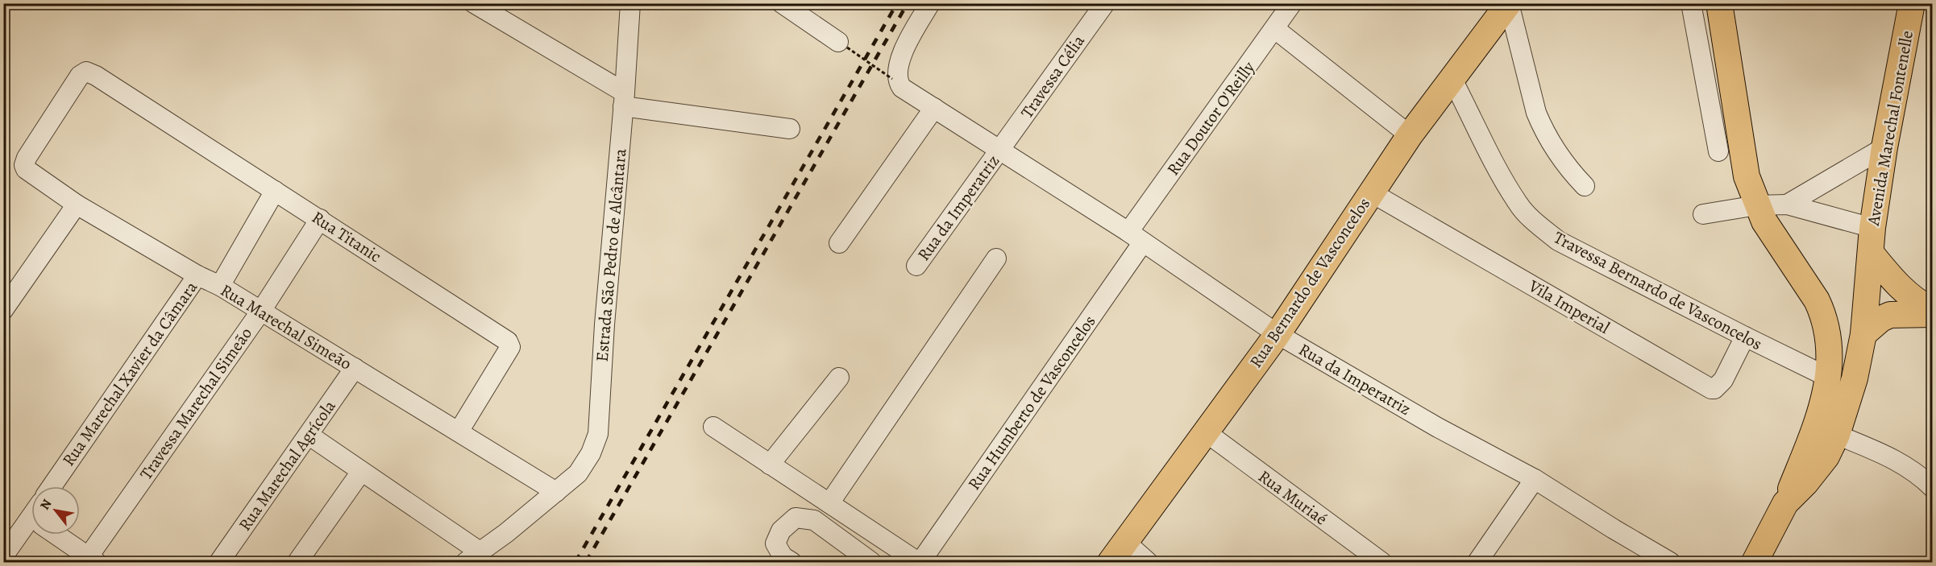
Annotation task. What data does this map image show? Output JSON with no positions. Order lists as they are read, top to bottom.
{
  "streets": {
    "main road": ["Avenida Marechal Fontenelle", "Rua Bernardo de Vasconcelos"],
    "street": [
      "Travessa Célia",
      "Rua Doutor O'Reilly",
      "Rua da Imperatriz",
      "Rua Titanic",
      "Estrada São Pedro de Alcântara",
      "Travessa Bernardo de Vasconcelos",
      "Vila Imperial",
      "Rua Marechal Simeão",
      "Rua Marechal Xavier da Câmara",
      "Rua Humberto de Vasconcelos",
      "Travessa Marechal Simeão",
      "Rua Marechal Agrícola",
      "Rua Muriaé"
    ]
  },
  "crossings": [
    ["Travessa Célia", "Rua da Imperatriz"],
    ["Rua Doutor O'Reilly", "Rua da Imperatriz"],
    ["Rua Doutor O'Reilly", "Rua Humberto de Vasconcelos"],
    ["Rua da Imperatriz", "Rua Bernardo de Vasconcelos"],
    ["Rua da Imperatriz", "Rua Humberto de Vasconcelos"],
    ["Rua Titanic", "Rua Marechal Simeão"],
    ["Rua Titanic", "Travessa Marechal Simeão"],
    ["Estrada São Pedro de Alcântara", "Rua Marechal Simeão"],
    ["Rua Bernardo de Vasconcelos", "Travessa Bernardo de Vasconcelos"],
    ["Rua Bernardo de Vasconcelos", "Vila Imperial"],
    ["Rua Bernardo de Vasconcelos", "Rua Muriaé"],
    ["Travessa Bernardo de Vasconcelos", "Vila Imperial"],
    ["Rua Marechal Simeão", "Rua Marechal Xavier da Câmara"],
    ["Rua Marechal Simeão", "Travessa Marechal Simeão"],
    ["Rua Marechal Simeão", "Rua Marechal Agrícola"]
  ],
  "north": "top left"
}
